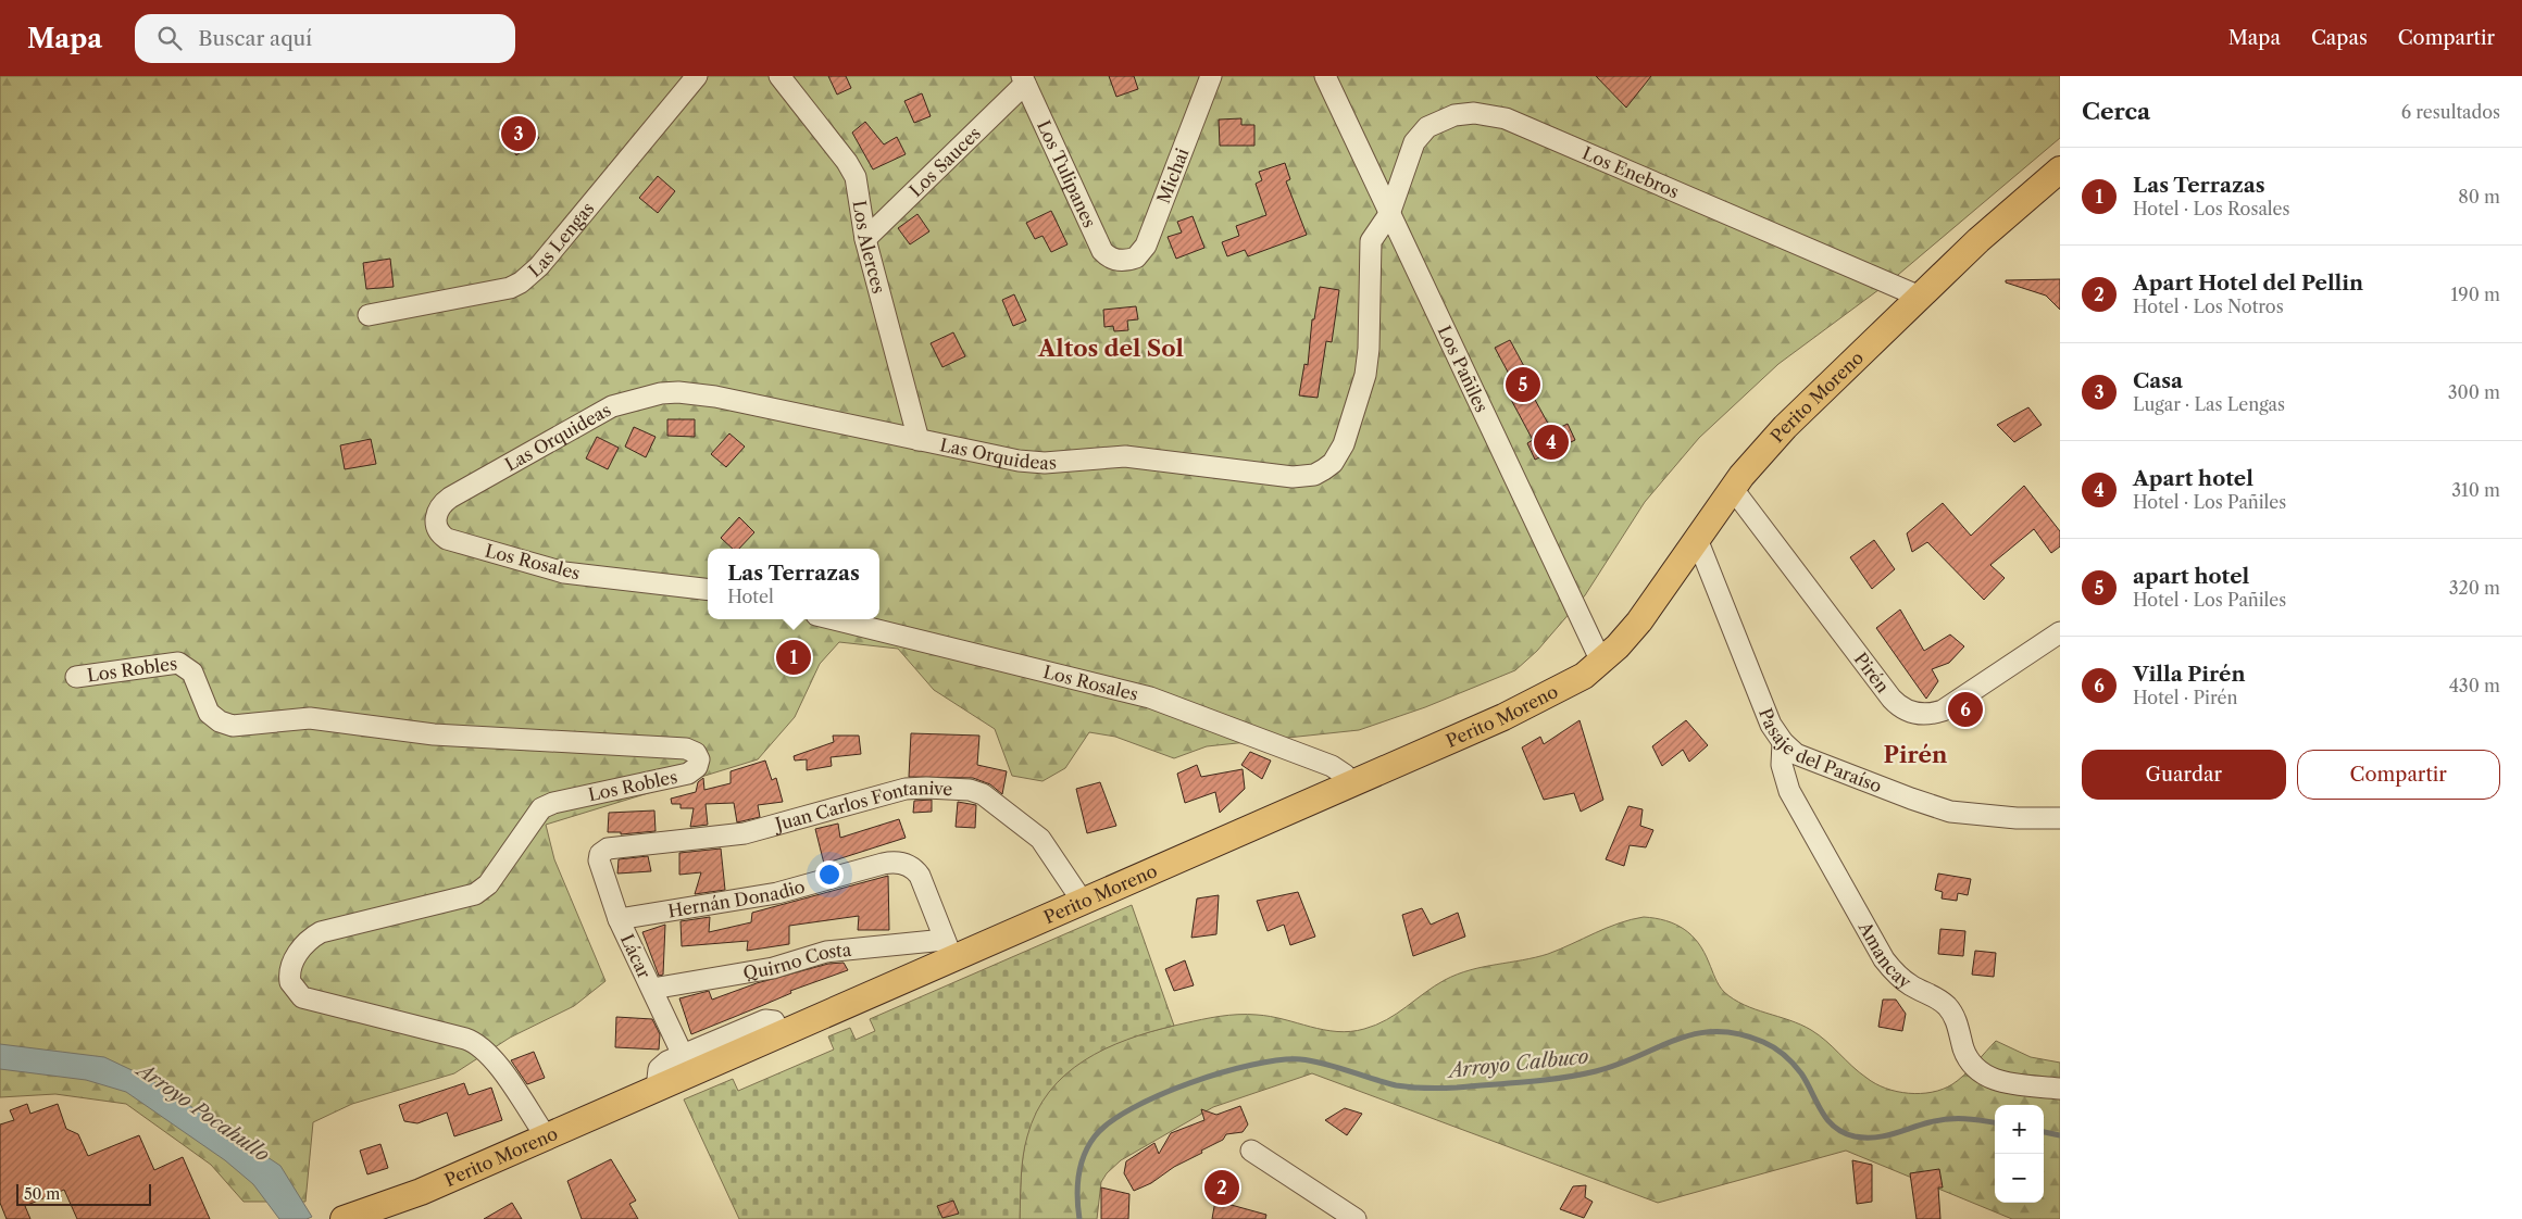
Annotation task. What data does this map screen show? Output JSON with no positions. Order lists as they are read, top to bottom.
{
  "streets": {
    "main road": ["Perito Moreno"],
    "street": [
      "Los Sauces",
      "Los Tulipanes",
      "Los Enebros",
      "Michai",
      "Las Lengas",
      "Los Alerces",
      "Los Pañiles",
      "Las Orquideas",
      "Los Rosales",
      "Los Robles",
      "Pirén",
      "Pasaje del Paraíso",
      "Juan Carlos Fontanive",
      "Hernán Donadio",
      "Amancay",
      "Lácar",
      "Quirno Costa"
    ]
  },
  "crossings": [
    ["Los Sauces", "Los Tulipanes"],
    ["Los Sauces", "Los Alerces"],
    ["Los Tulipanes", "Michai"],
    ["Los Enebros", "Los Pañiles"],
    ["Los Enebros", "Perito Moreno"],
    ["Los Enebros", "Las Orquideas"],
    ["Los Alerces", "Las Orquideas"],
    ["Los Pañiles", "Perito Moreno"],
    ["Los Pañiles", "Las Orquideas"],
    ["Perito Moreno", "Los Rosales"],
    ["Perito Moreno", "Los Robles"],
    ["Perito Moreno", "Pirén"],
    ["Perito Moreno", "Pasaje del Paraíso"],
    ["Perito Moreno", "Juan Carlos Fontanive"],
    ["Perito Moreno", "Hernán Donadio"],
    ["Perito Moreno", "Quirno Costa"],
    ["Las Orquideas", "Los Rosales"],
    ["Pasaje del Paraíso", "Amancay"],
    ["Juan Carlos Fontanive", "Lácar"],
    ["Hernán Donadio", "Lácar"],
    ["Hernán Donadio", "Quirno Costa"],
    ["Lácar", "Quirno Costa"]
  ],
  "districts": ["Altos del Sol", "Pirén"],
  "water": ["Arroyo Calbuco", "Arroyo Pocahullo"],
  "scale_bar": "50 m",
  "page": {
    "header": "Mapa",
    "search": "Buscar aquí",
    "nav": ["Mapa", "Capas", "Compartir"],
    "heading": ["Cerca", "6 resultados"],
    "pins": [
      "3",
      "5",
      "4",
      "1",
      "6",
      "2"
    ],
    "list": [
      {
        "mark": "1",
        "name": "Las Terrazas",
        "note": "Hotel · Los Rosales",
        "value": "80 m"
      },
      {
        "mark": "2",
        "name": "Apart Hotel del Pellin",
        "note": "Hotel · Los Notros",
        "value": "190 m"
      },
      {
        "mark": "3",
        "name": "Casa",
        "note": "Lugar · Las Lengas",
        "value": "300 m"
      },
      {
        "mark": "4",
        "name": "Apart hotel",
        "note": "Hotel · Los Pañiles",
        "value": "310 m"
      },
      {
        "mark": "5",
        "name": "apart hotel",
        "note": "Hotel · Los Pañiles",
        "value": "320 m"
      },
      {
        "mark": "6",
        "name": "Villa Pirén",
        "note": "Hotel · Pirén",
        "value": "430 m"
      }
    ],
    "popup": ["Las Terrazas", "Hotel"],
    "buttons": ["Guardar", "Compartir"],
    "map_buttons": ["+", "−"],
    "scale": "50 m"
  }
}
